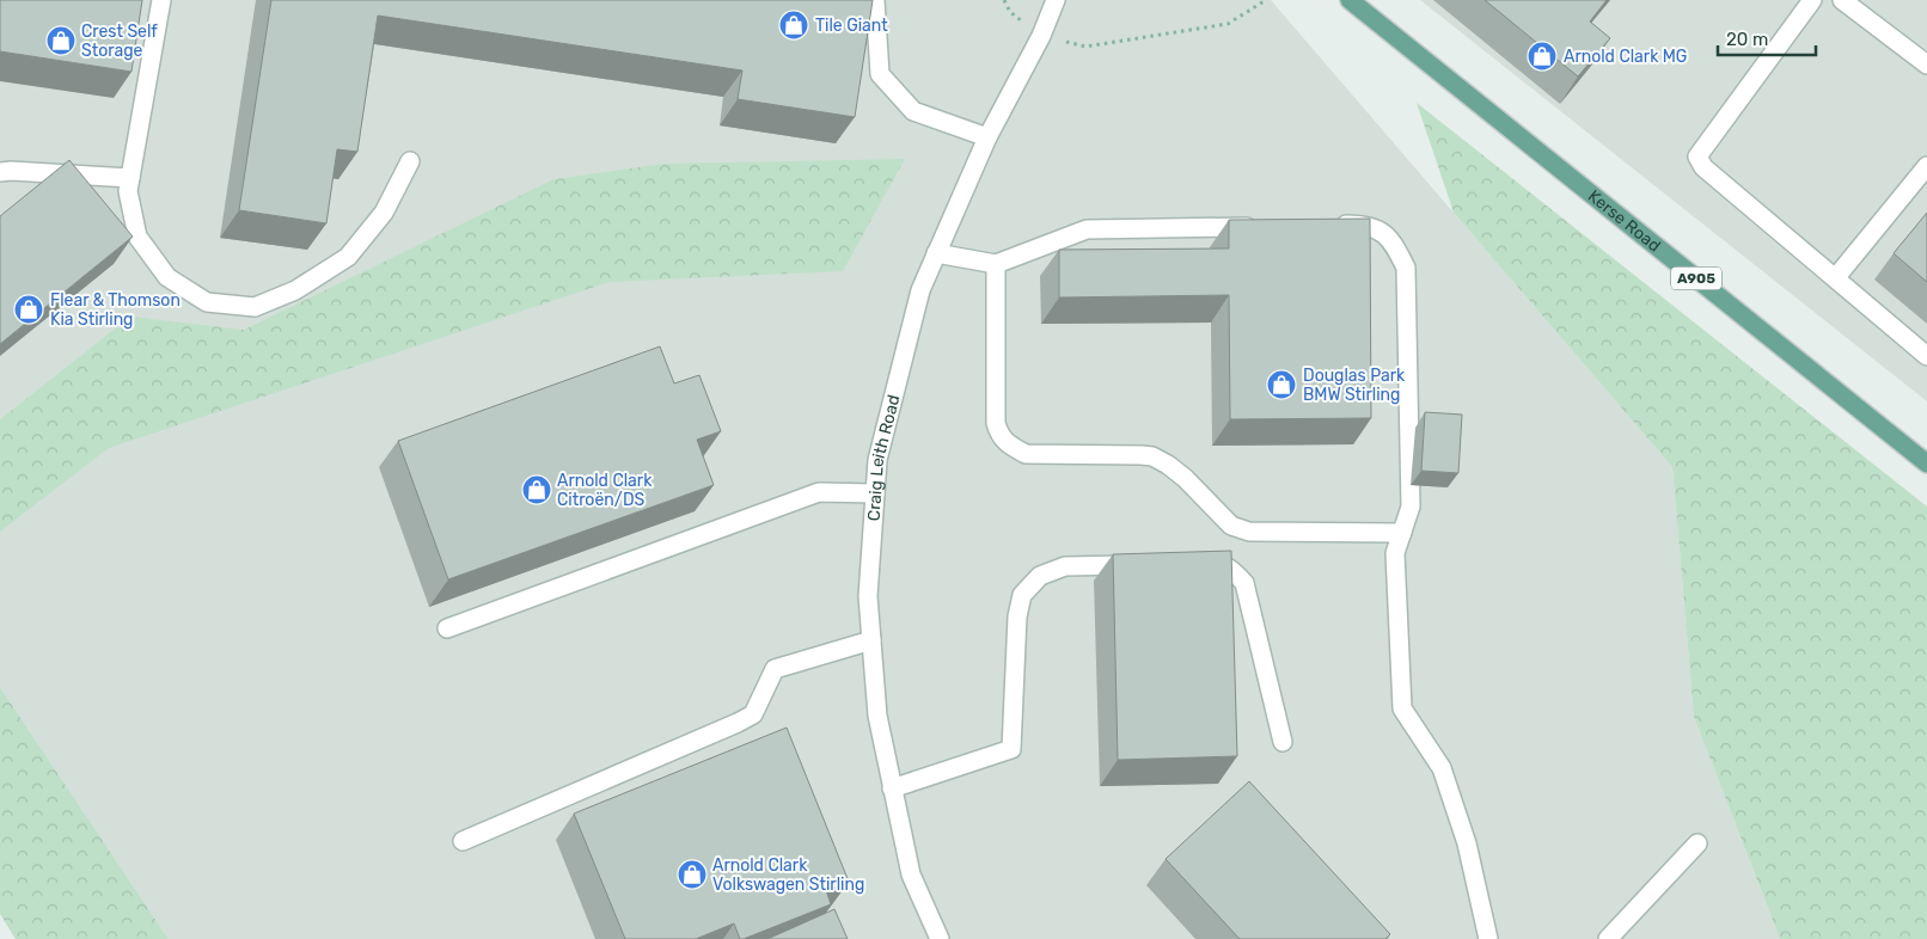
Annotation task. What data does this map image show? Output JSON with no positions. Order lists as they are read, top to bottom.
{
  "streets": {
    "main road": ["Kerse Road", "A905"],
    "street": ["Craig Leith Road"]
  },
  "places": {
    "shop": [
      "Tile Giant",
      "Crest Self Storage",
      "Arnold Clark MG",
      "Flear & Thomson Kia Stirling",
      "Douglas Park BMW Stirling",
      "Arnold Clark Citroën/DS",
      "Arnold Clark Volkswagen Stirling"
    ]
  },
  "scale_bar": "20 m"
}
